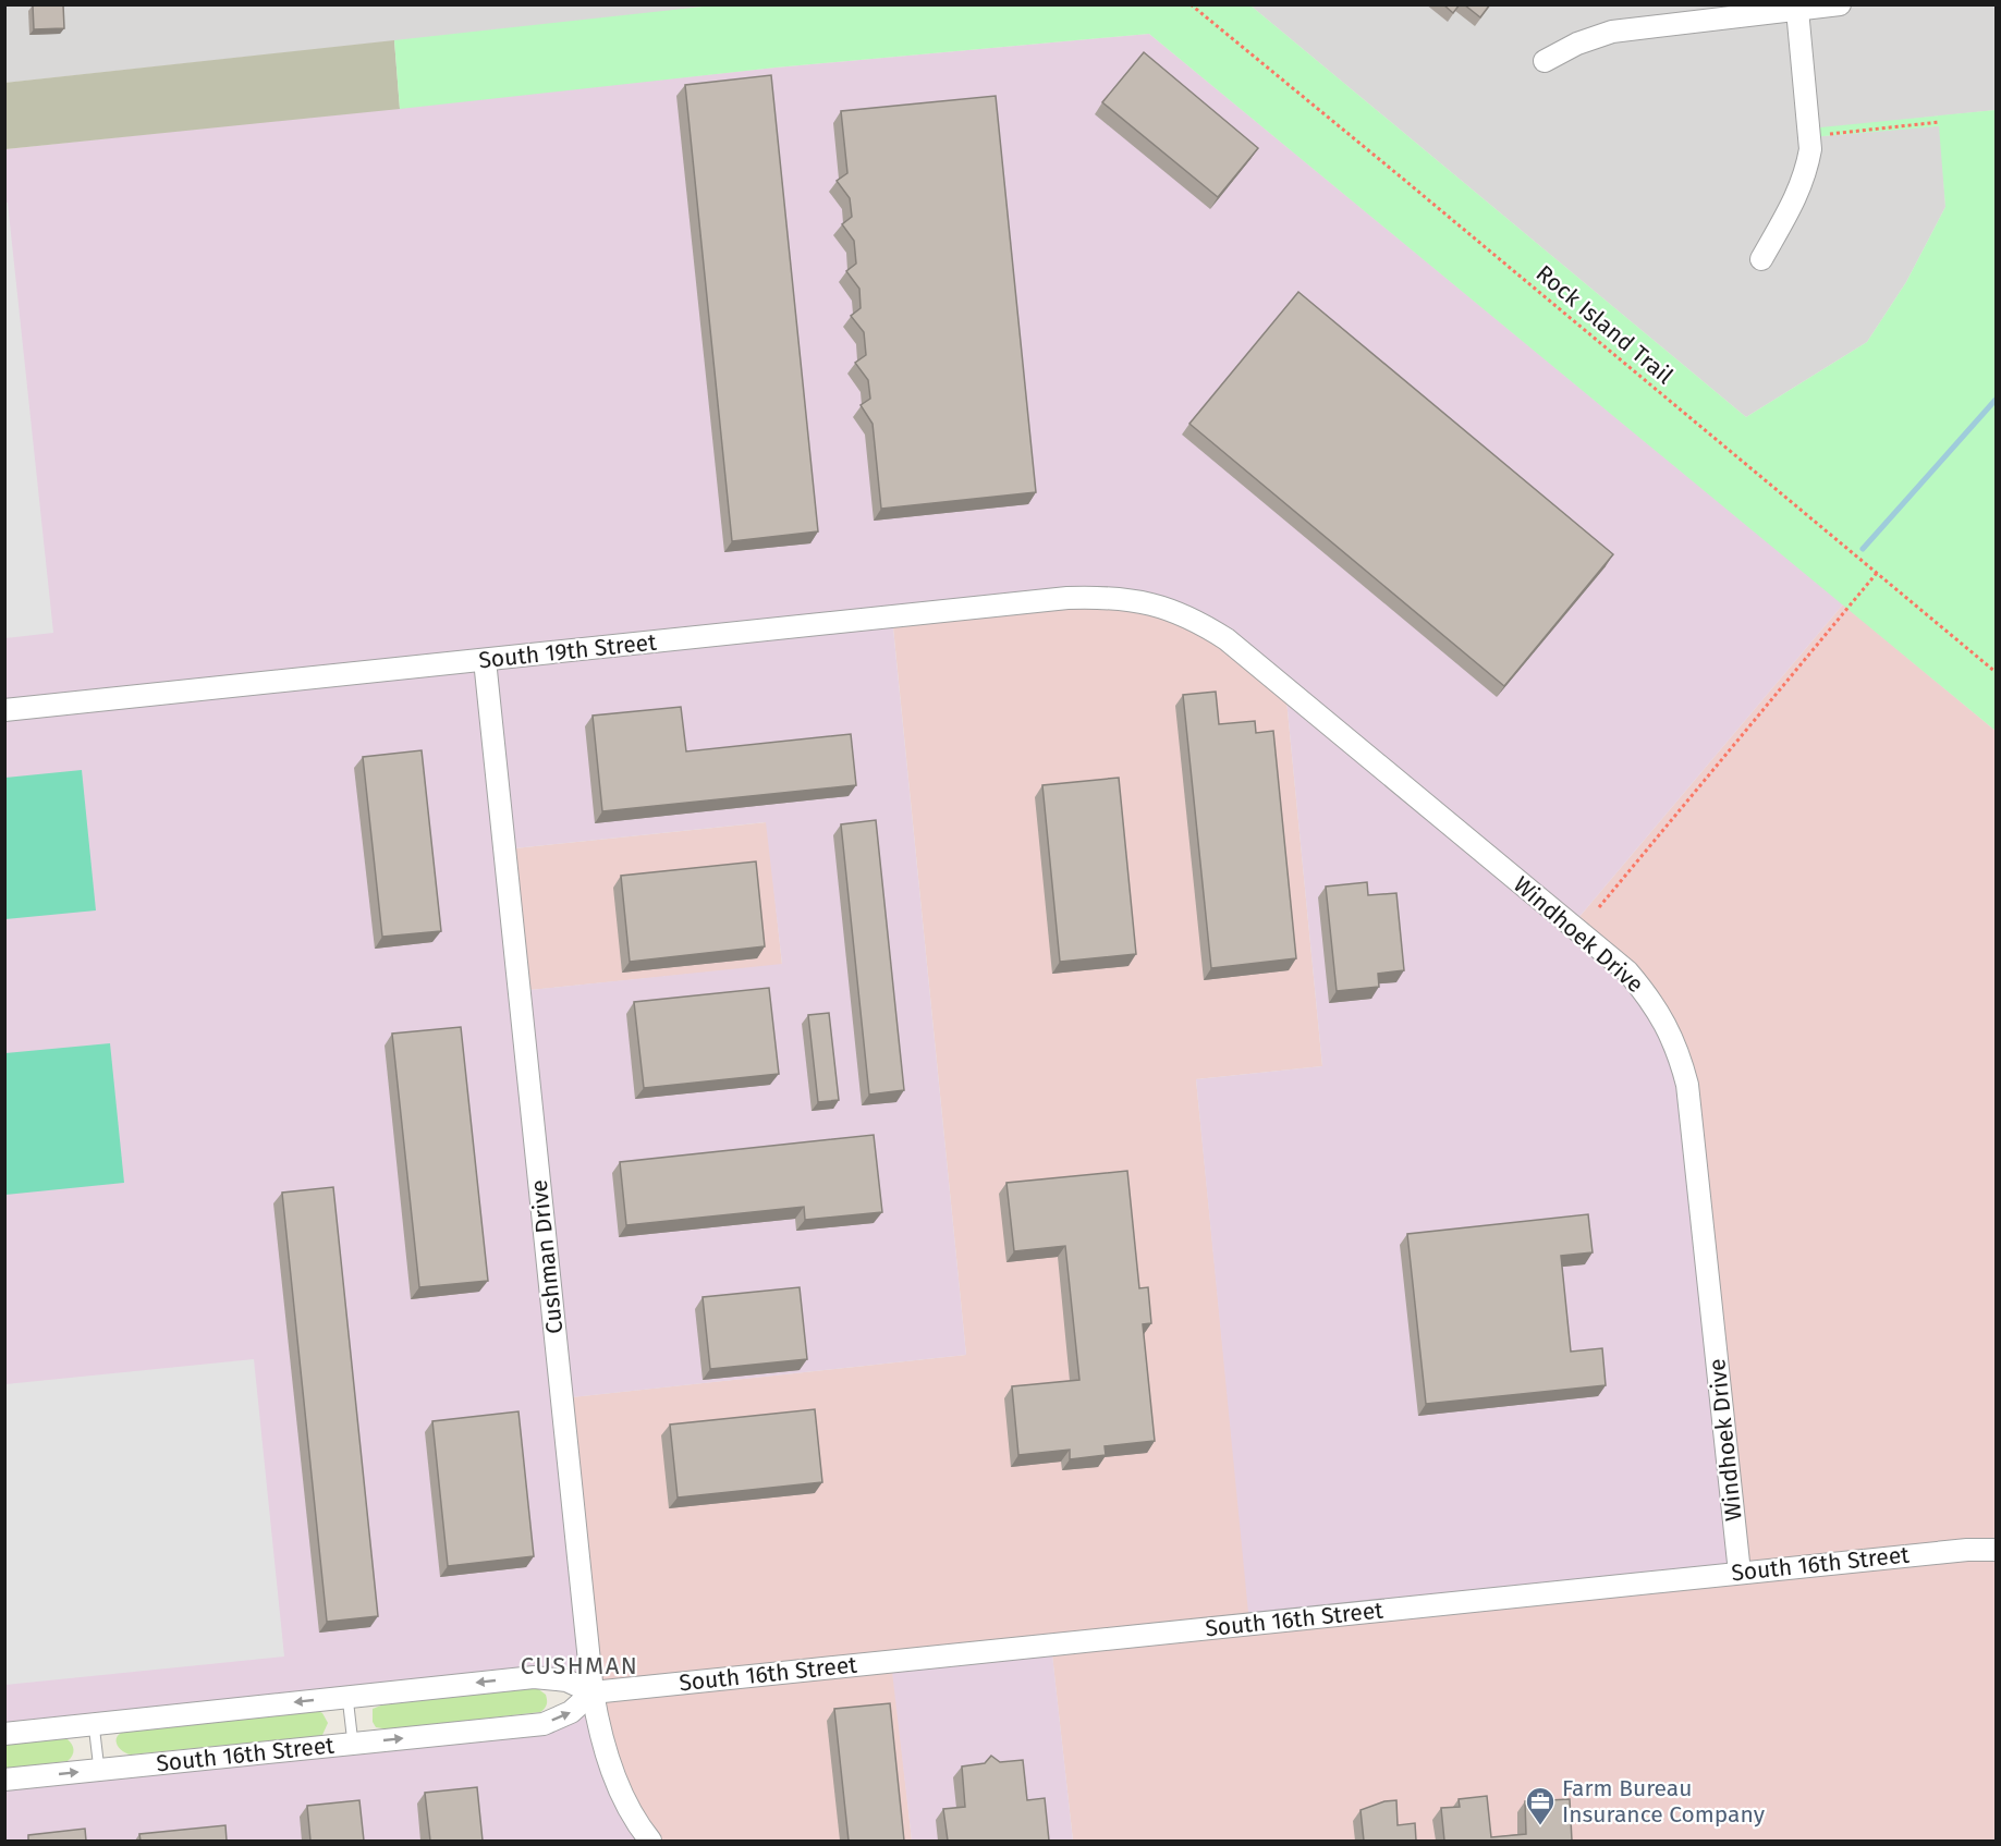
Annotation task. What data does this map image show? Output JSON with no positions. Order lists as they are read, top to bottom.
{
  "streets": {
    "street": [
      "South 19th Street",
      "Windhoek Drive",
      "Cushman Drive",
      "South 16th Street"
    ],
    "path": ["Rock Island Trail"]
  },
  "crossings": [
    ["South 19th Street", "Windhoek Drive"],
    ["South 19th Street", "Cushman Drive"],
    ["Windhoek Drive", "South 16th Street"],
    ["Cushman Drive", "South 16th Street"]
  ],
  "districts": ["CUSHMAN"],
  "places": {
    "office": ["Farm Bureau Insurance Company"]
  }
}
